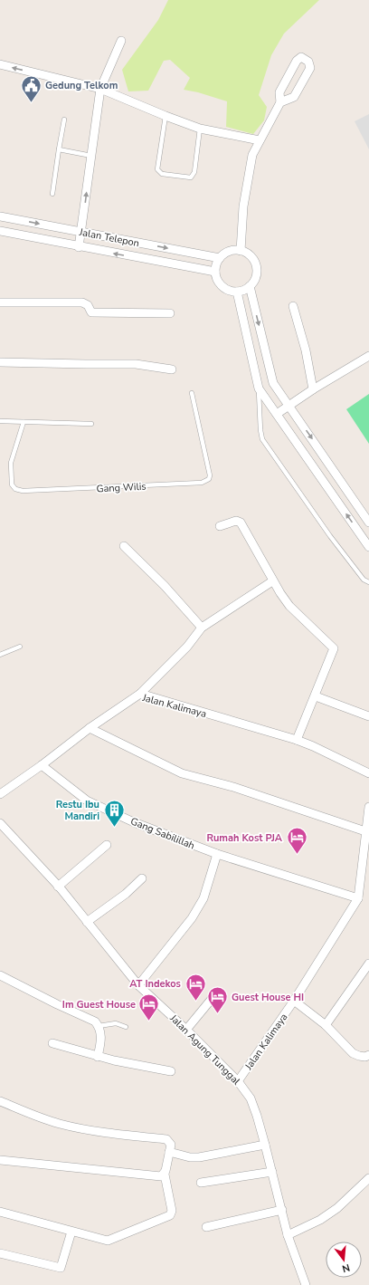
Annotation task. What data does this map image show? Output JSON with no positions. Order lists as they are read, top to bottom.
{
  "streets": {
    "street": [
      "Jalan Telepon",
      "Jalan Kalimaya",
      "Gang Sabilillah",
      "Jalan Agung Tunggal"
    ],
    "lane": ["Gang Wilis"]
  },
  "crossings": [
    ["Jalan Kalimaya", "Gang Sabilillah"],
    ["Jalan Kalimaya", "Jalan Agung Tunggal"]
  ],
  "places": {
    "public building": ["Gedung Telkom"],
    "building": ["Restu Ibu Mandiri"],
    "hotel": [
      "Rumah Kost PJA",
      "AT Indekos",
      "Guest House HI",
      "Im Guest House"
    ]
  },
  "north": "bottom"
}
